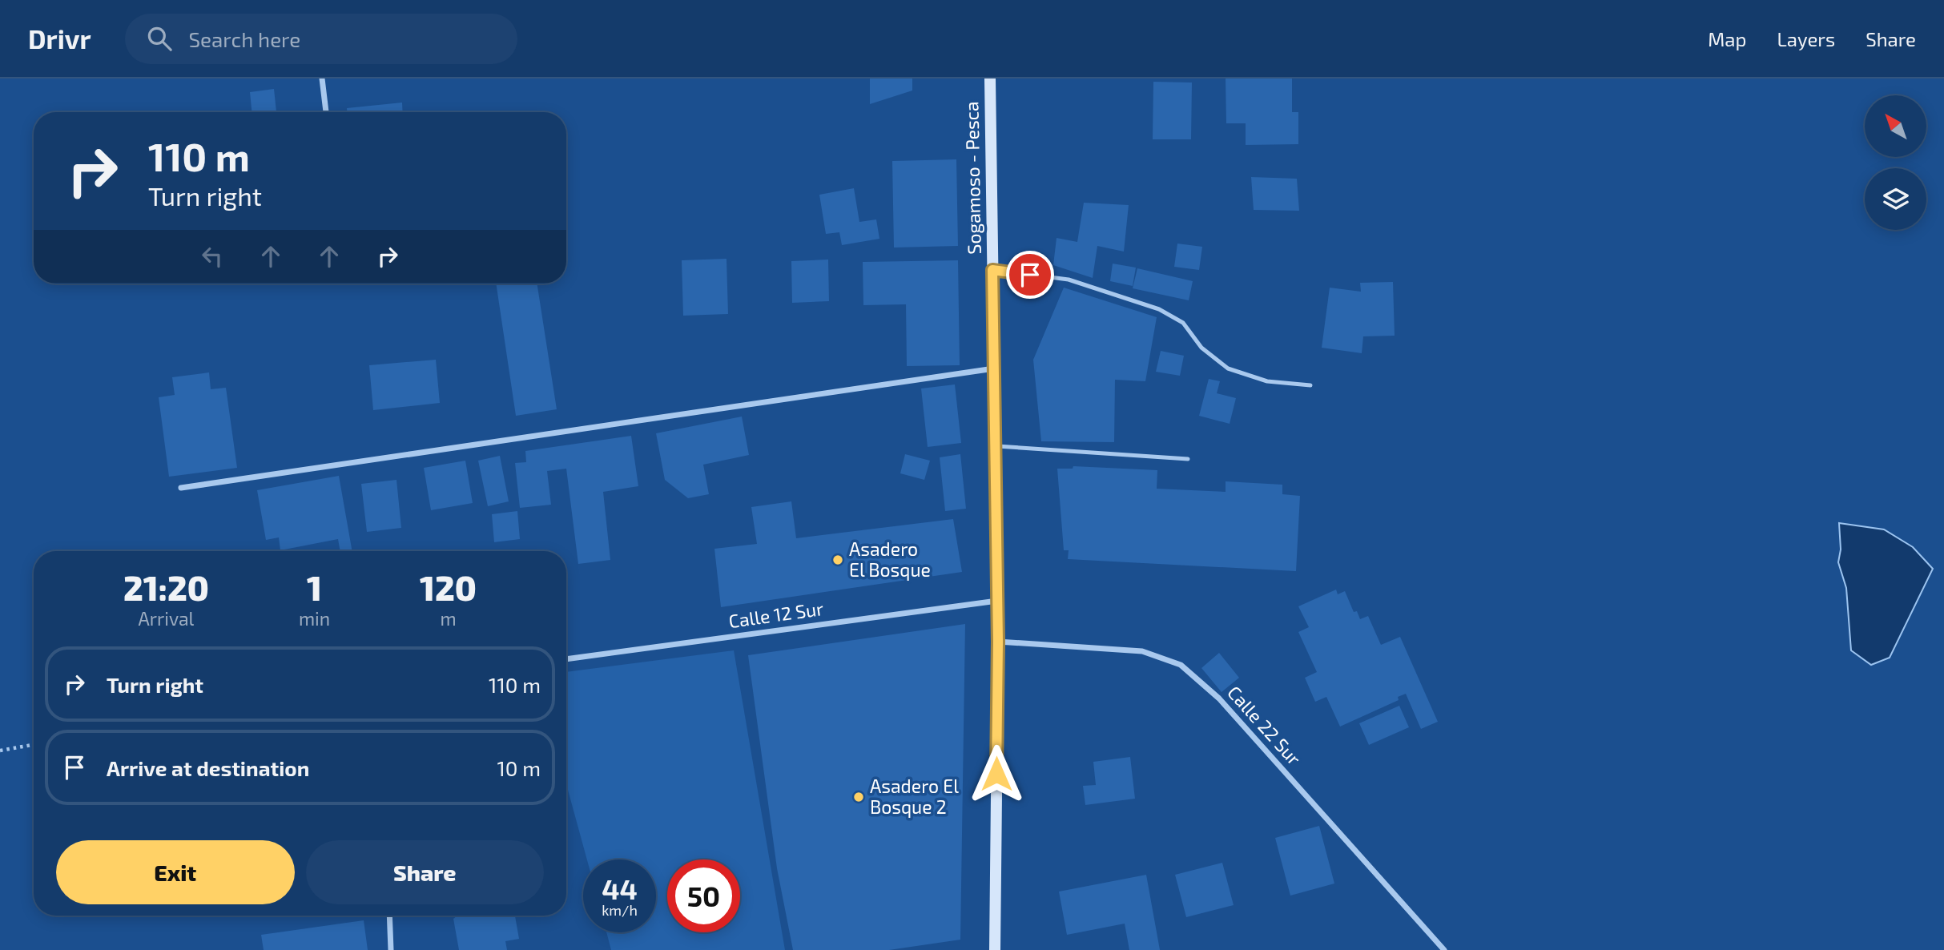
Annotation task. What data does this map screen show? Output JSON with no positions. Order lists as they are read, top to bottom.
{
  "streets": {
    "main road": ["Sogamoso - Pesca"],
    "street": ["Calle 12 Sur", "Calle 22 Sur"]
  },
  "crossings": [
    ["Sogamoso - Pesca", "Calle 12 Sur"],
    ["Sogamoso - Pesca", "Calle 22 Sur"]
  ],
  "places": ["Asadero El Bosque", "Asadero El Bosque 2"],
  "north": "top left",
  "page": {
    "header": "Drivr",
    "search": "Search here",
    "nav": ["Map", "Layers", "Share"],
    "turn": ["110 m", "Turn right"],
    "eta": [
      "21:20",
      "Arrival",
      "1",
      "min",
      "120",
      "m"
    ],
    "list": [
      {
        "name": "Turn right",
        "value": "110 m"
      },
      {
        "name": "Arrive at destination",
        "value": "10 m"
      }
    ],
    "buttons": ["Exit", "Share"],
    "speed": "44 km/h",
    "limit": "50"
  }
}
